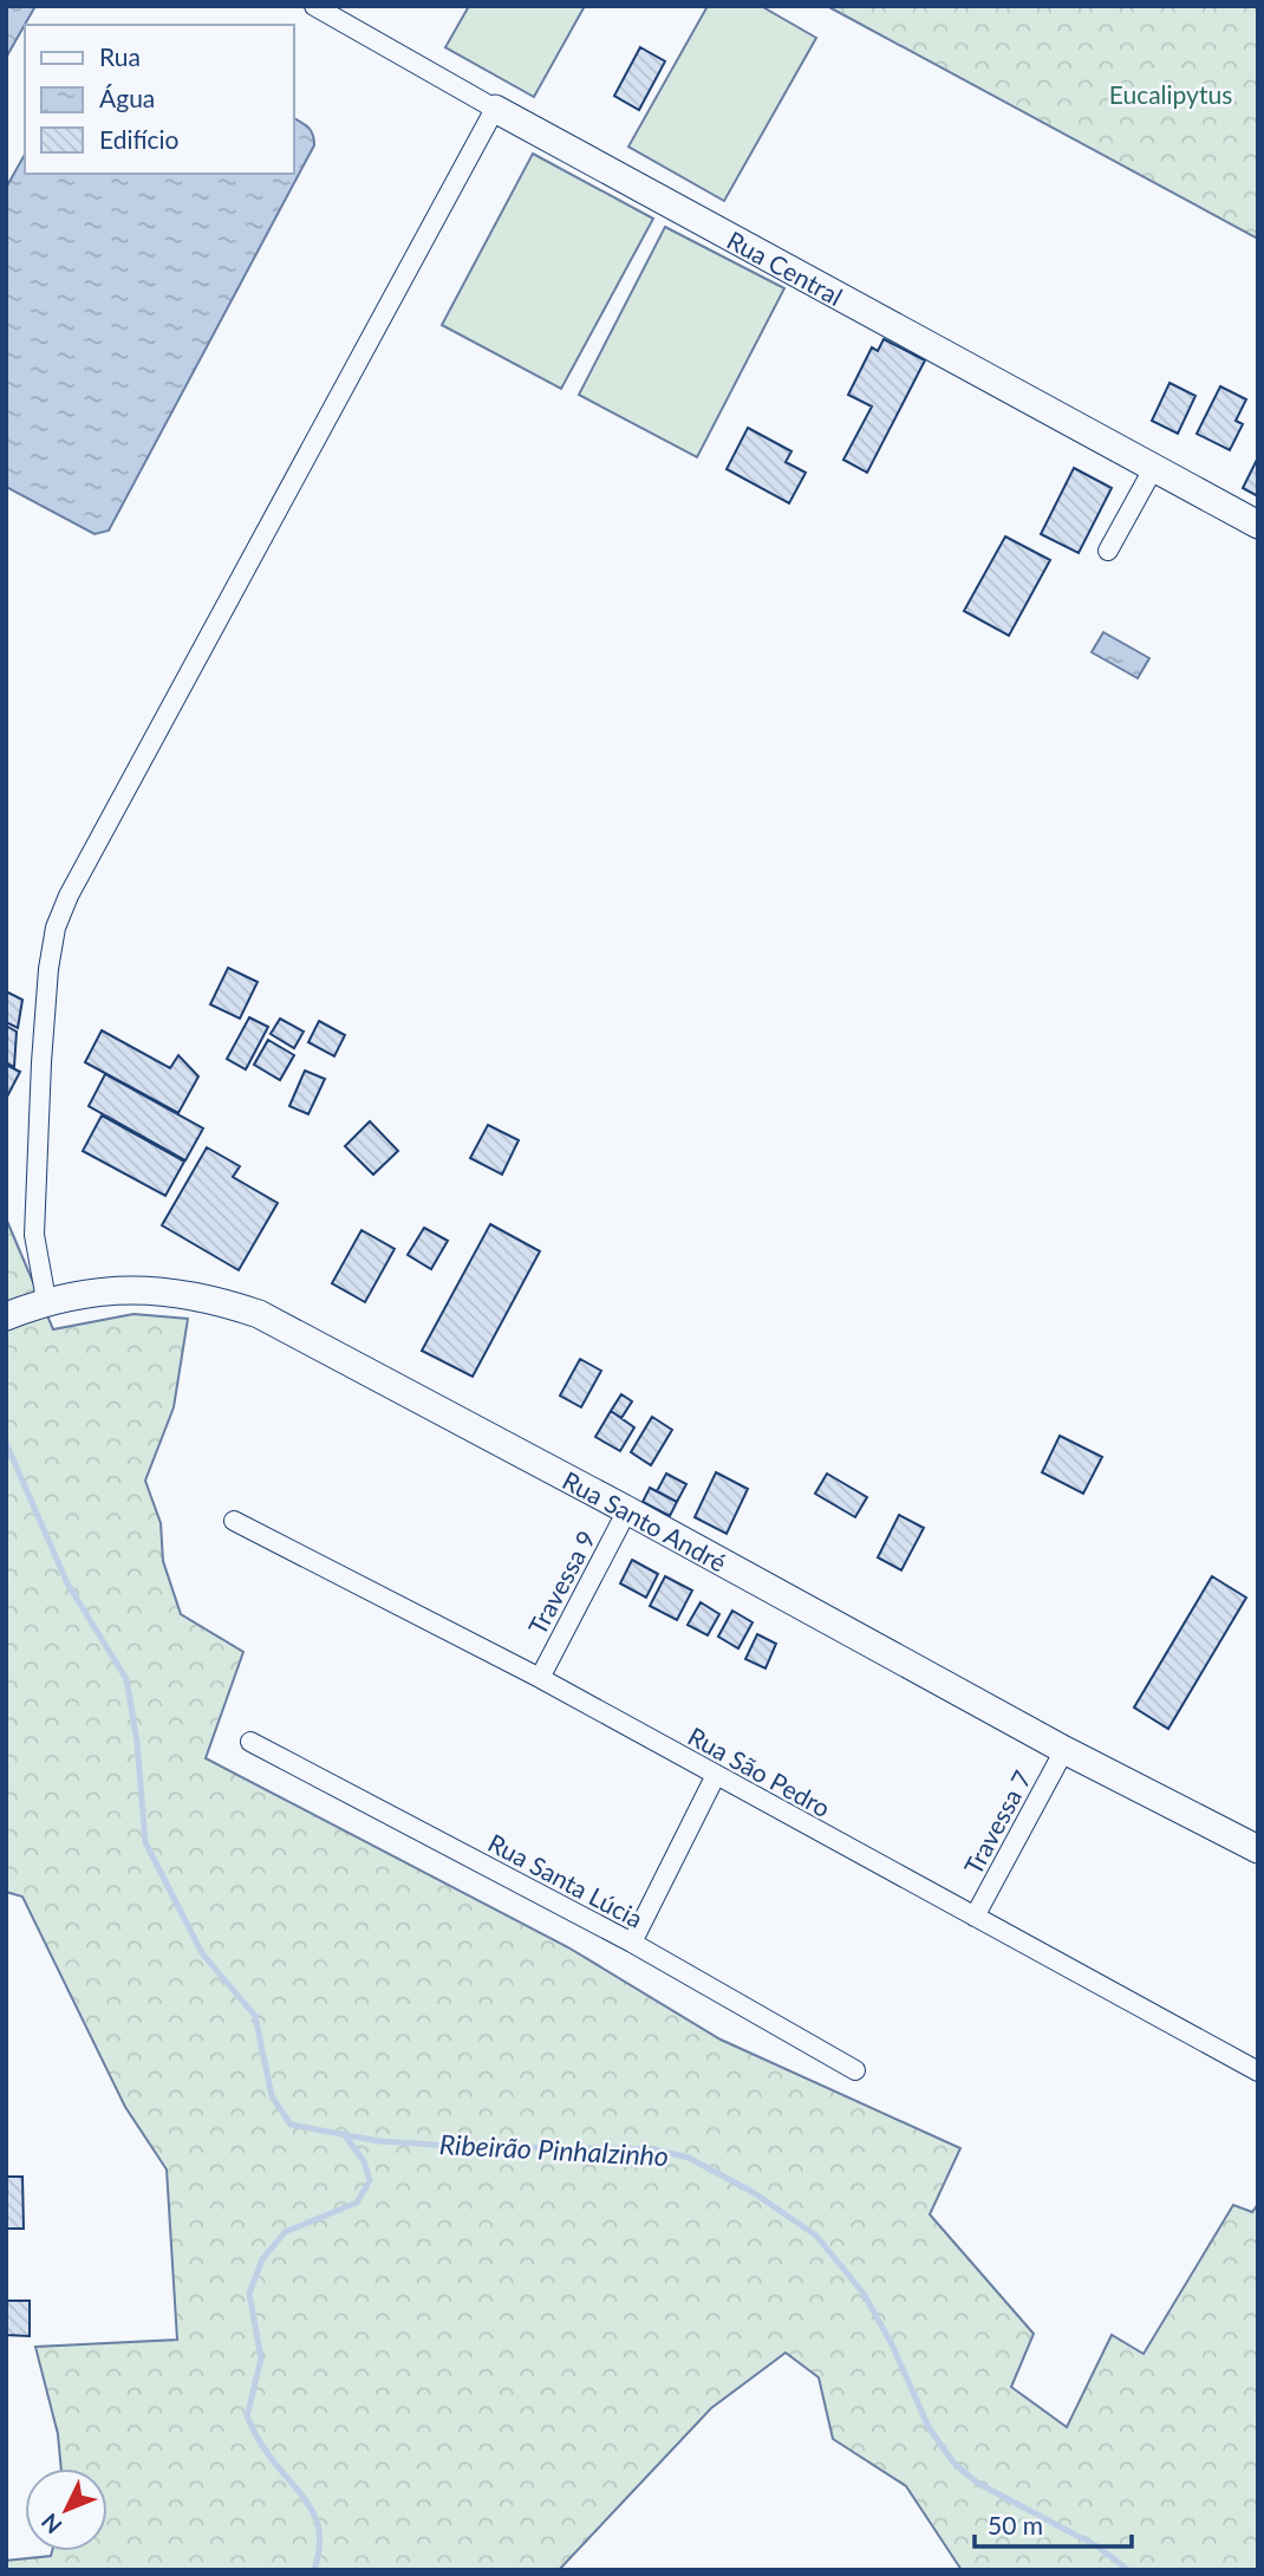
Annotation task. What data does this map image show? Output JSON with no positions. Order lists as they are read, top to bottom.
{
  "streets": {
    "street": [
      "Rua Central",
      "Rua Santo André",
      "Travessa 9",
      "Rua São Pedro",
      "Travessa 7",
      "Rua Santa Lúcia"
    ]
  },
  "crossings": [
    ["Rua Santo André", "Travessa 9"],
    ["Rua Santo André", "Travessa 7"],
    ["Travessa 9", "Rua São Pedro"],
    ["Rua São Pedro", "Travessa 7"]
  ],
  "water": ["Ribeirão Pinhalzinho"],
  "parks": ["Eucalipytus"],
  "legend": ["Rua", "Água", "Edifício"],
  "scale_bar": "50 m",
  "north": "bottom left"
}
